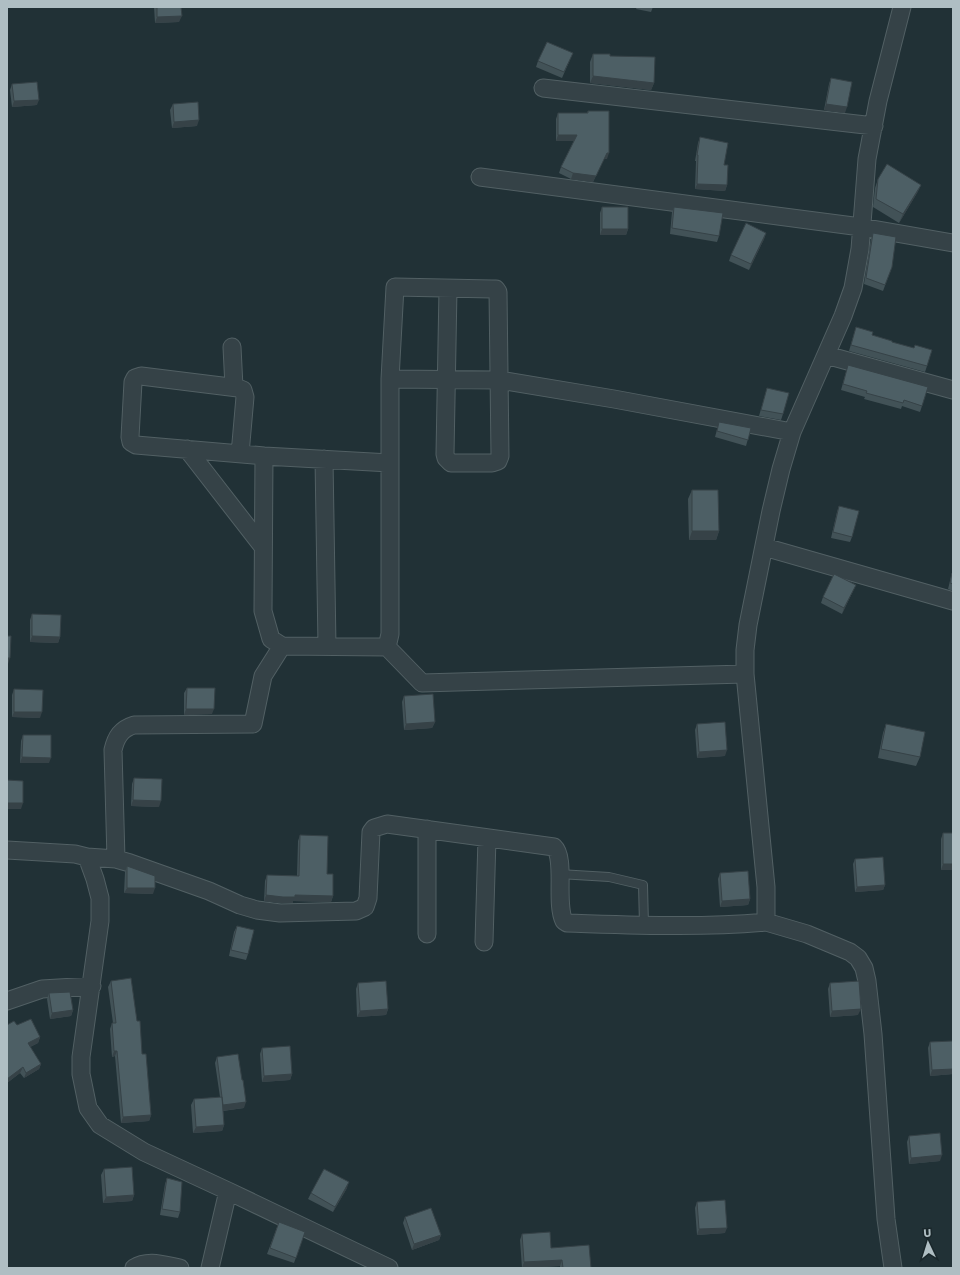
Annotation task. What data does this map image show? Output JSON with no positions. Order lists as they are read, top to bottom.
{
  "north": "top"
}
